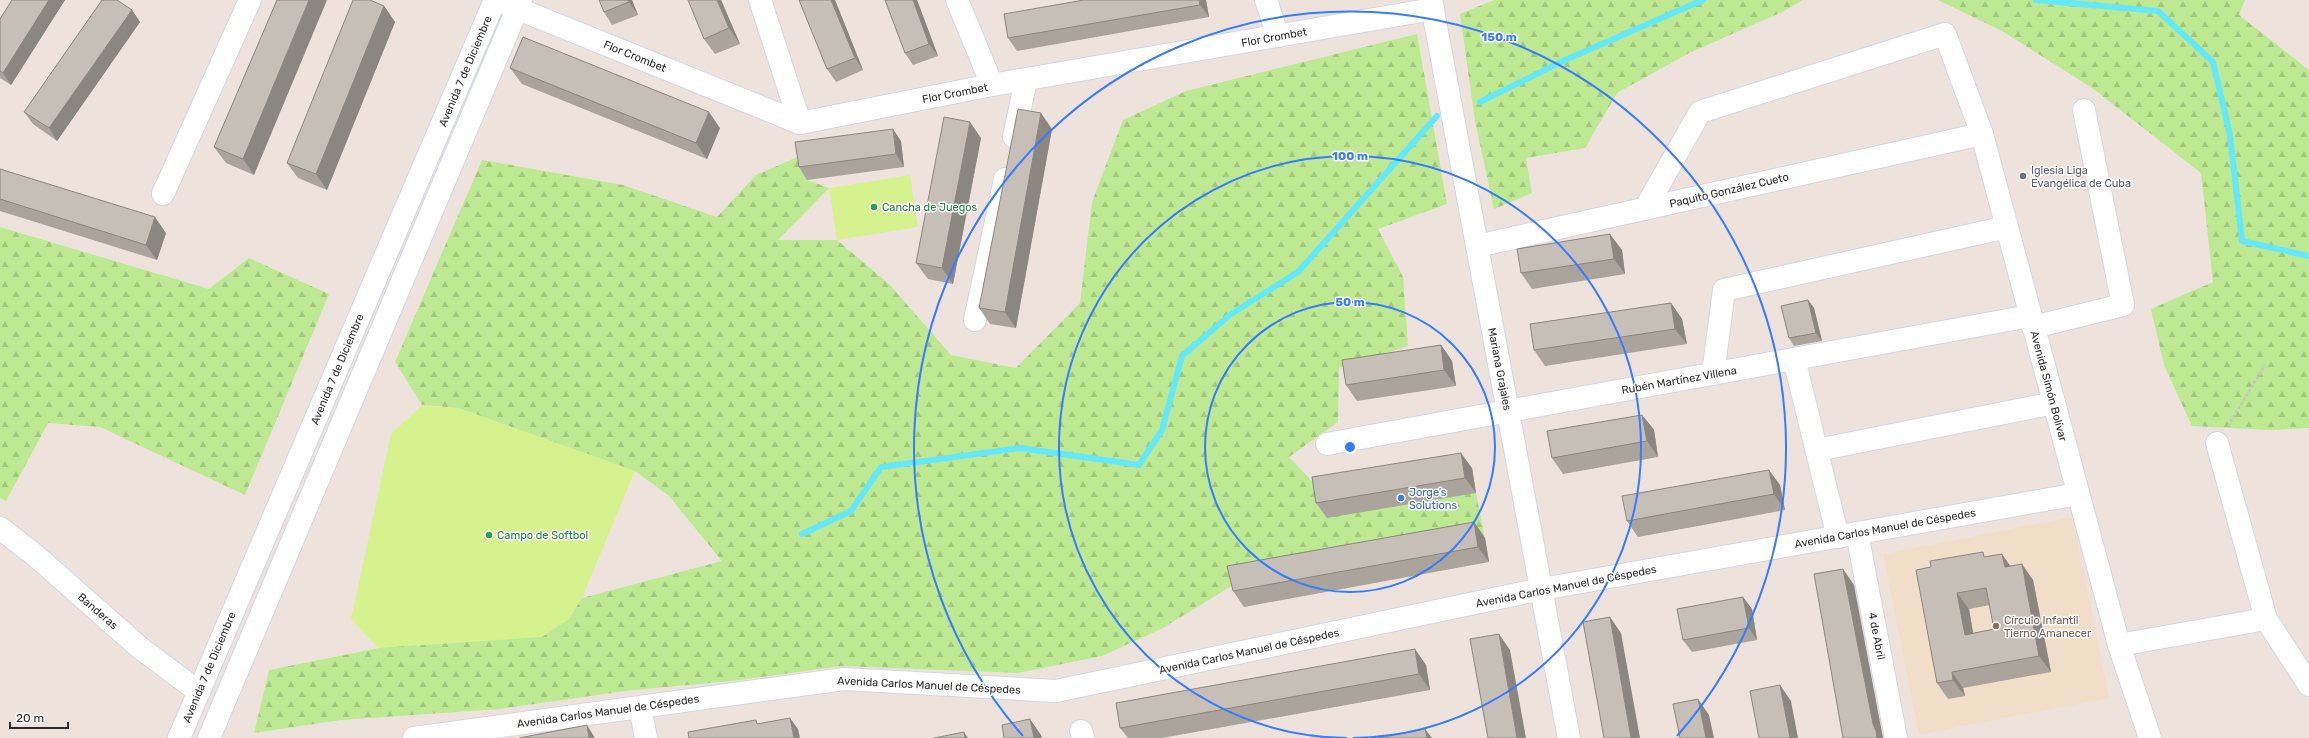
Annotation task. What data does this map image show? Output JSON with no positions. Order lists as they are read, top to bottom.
{
  "streets": {
    "street": [
      "Flor Crombet",
      "Avenida 7 de Diciembre",
      "Paquito González Cueto",
      "Mariana Grajales",
      "Rubén Martínez Villena",
      "Avenida Simón Bolívar",
      "Avenida Carlos Manuel de Céspedes",
      "Banderas",
      "4 de Abril"
    ]
  },
  "crossings": [
    ["Flor Crombet", "Avenida 7 de Diciembre"],
    ["Flor Crombet", "Mariana Grajales"],
    ["Avenida 7 de Diciembre", "Banderas"],
    ["Paquito González Cueto", "Mariana Grajales"],
    ["Paquito González Cueto", "Avenida Simón Bolívar"],
    ["Mariana Grajales", "Rubén Martínez Villena"],
    ["Mariana Grajales", "Avenida Carlos Manuel de Céspedes"],
    ["Rubén Martínez Villena", "Avenida Simón Bolívar"],
    ["Rubén Martínez Villena", "4 de Abril"],
    ["Avenida Simón Bolívar", "Avenida Carlos Manuel de Céspedes"],
    ["Avenida Carlos Manuel de Céspedes", "4 de Abril"]
  ],
  "places": [
    "Iglesia Liga Evangélica de Cuba",
    "Cancha de Juegos",
    "Jorge’s Solutions",
    "Campo de Softbol",
    "Círculo Infantil Tierno Amanecer"
  ],
  "scale_bar": "20 m",
  "rings": ["150 m", "100 m", "50 m"]
}
